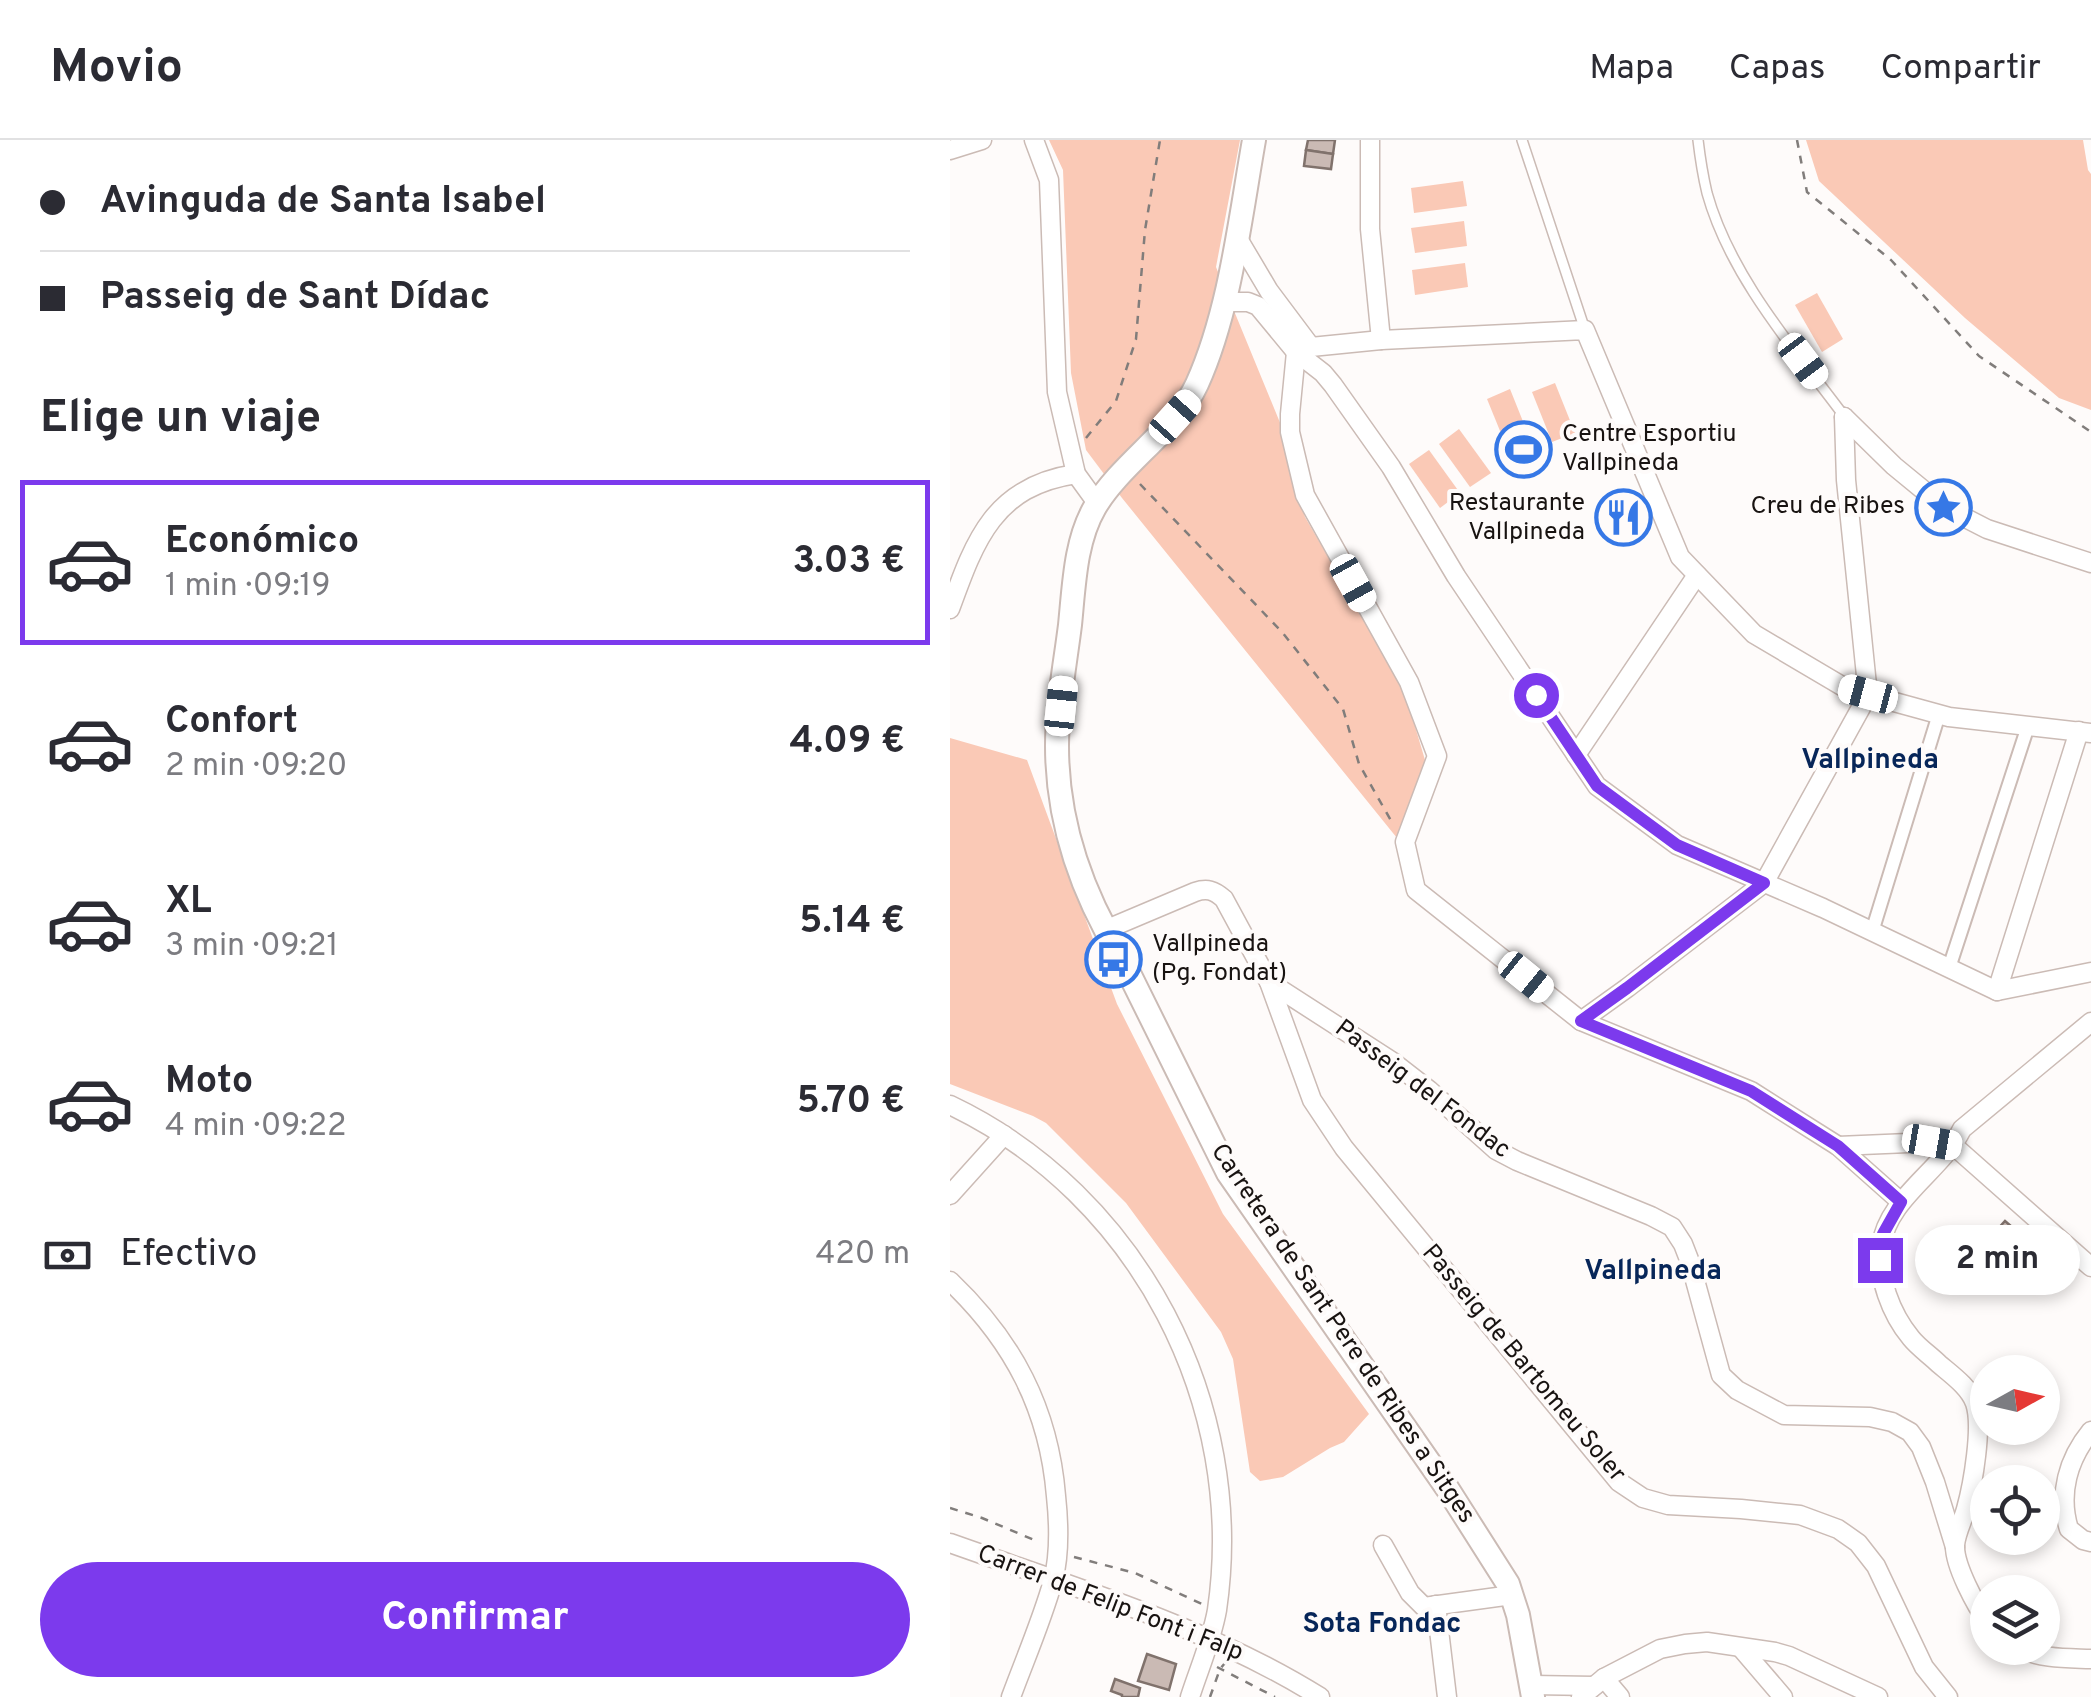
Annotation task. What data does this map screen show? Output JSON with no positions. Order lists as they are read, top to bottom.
{
  "streets": {
    "street": [
      "Passeig del Fondac",
      "Carretera de Sant Pere de Ribes a Sitges",
      "Passeig de Bartomeu Soler",
      "Carrer de Felip Font i Falp"
    ]
  },
  "crossings": [
    ["Passeig del Fondac", "Carretera de Sant Pere de Ribes a Sitges"],
    ["Passeig del Fondac", "Passeig de Bartomeu Soler"]
  ],
  "districts": ["Vallpineda", "Vallpineda", "Sota Fondac"],
  "places": {
    "sports": ["Centre Esportiu Vallpineda"],
    "place": ["Creu de Ribes"],
    "restaurant": ["Restaurante Vallpineda"],
    "bus stop": ["Vallpineda (Pg. Fondat)"]
  },
  "north": "right",
  "page": {
    "header": "Movio",
    "nav": ["Mapa", "Capas", "Compartir"],
    "banner": ["Avinguda de Santa Isabel", "Passeig de Sant Dídac"],
    "heading": "Elige un viaje",
    "list": [
      {
        "name": "Económico",
        "note": "1 min · 09:19",
        "value": "3.03 €"
      },
      {
        "name": "Confort",
        "note": "2 min · 09:20",
        "value": "4.09 €"
      },
      {
        "name": "XL",
        "note": "3 min · 09:21",
        "value": "5.14 €"
      },
      {
        "name": "Moto",
        "note": "4 min · 09:22",
        "value": "5.70 €"
      }
    ],
    "pay": ["Efectivo", "420 m"],
    "bubble": "2 min",
    "buttons": "Confirmar"
  }
}
